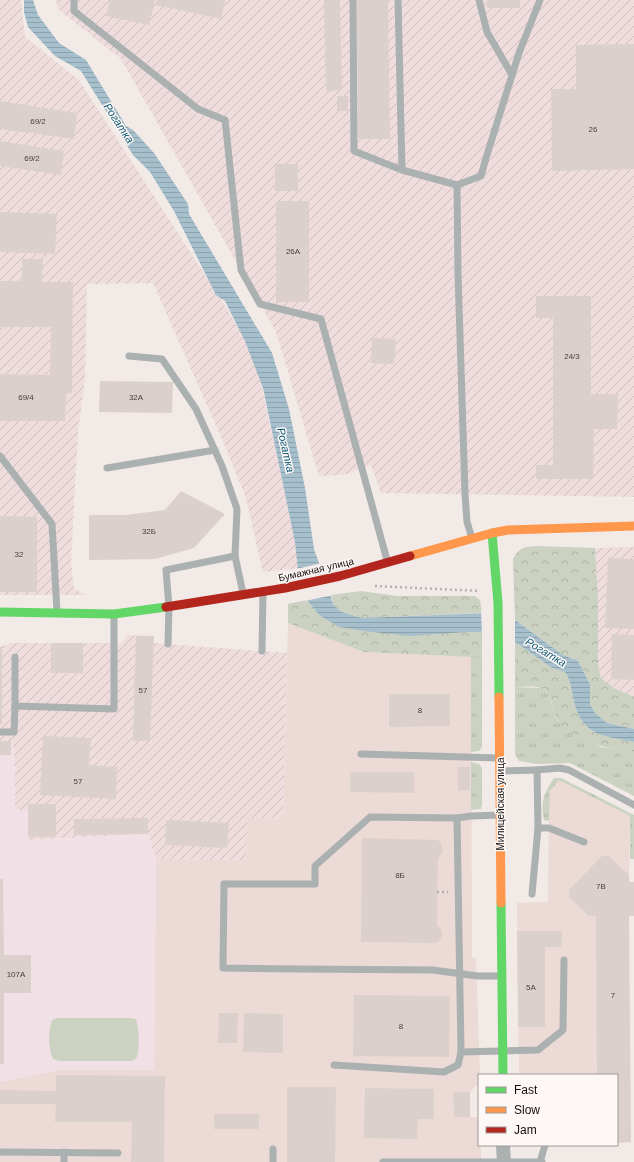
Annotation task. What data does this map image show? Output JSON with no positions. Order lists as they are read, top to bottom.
{
  "streets": {
    "street": ["Бумажная улица", "Милицейская улица"]
  },
  "crossings": [
    ["Бумажная улица", "Милицейская улица"]
  ],
  "water": ["Рогатка"],
  "house_numbers": [
    "69/2",
    "26",
    "69/2",
    "26А",
    "24/3",
    "69/4",
    "32А",
    "32Б",
    "32",
    "57",
    "8",
    "57",
    "8Б",
    "7В",
    "107А",
    "5А",
    "7",
    "8"
  ],
  "legend": ["Fast", "Slow", "Jam"]
}
